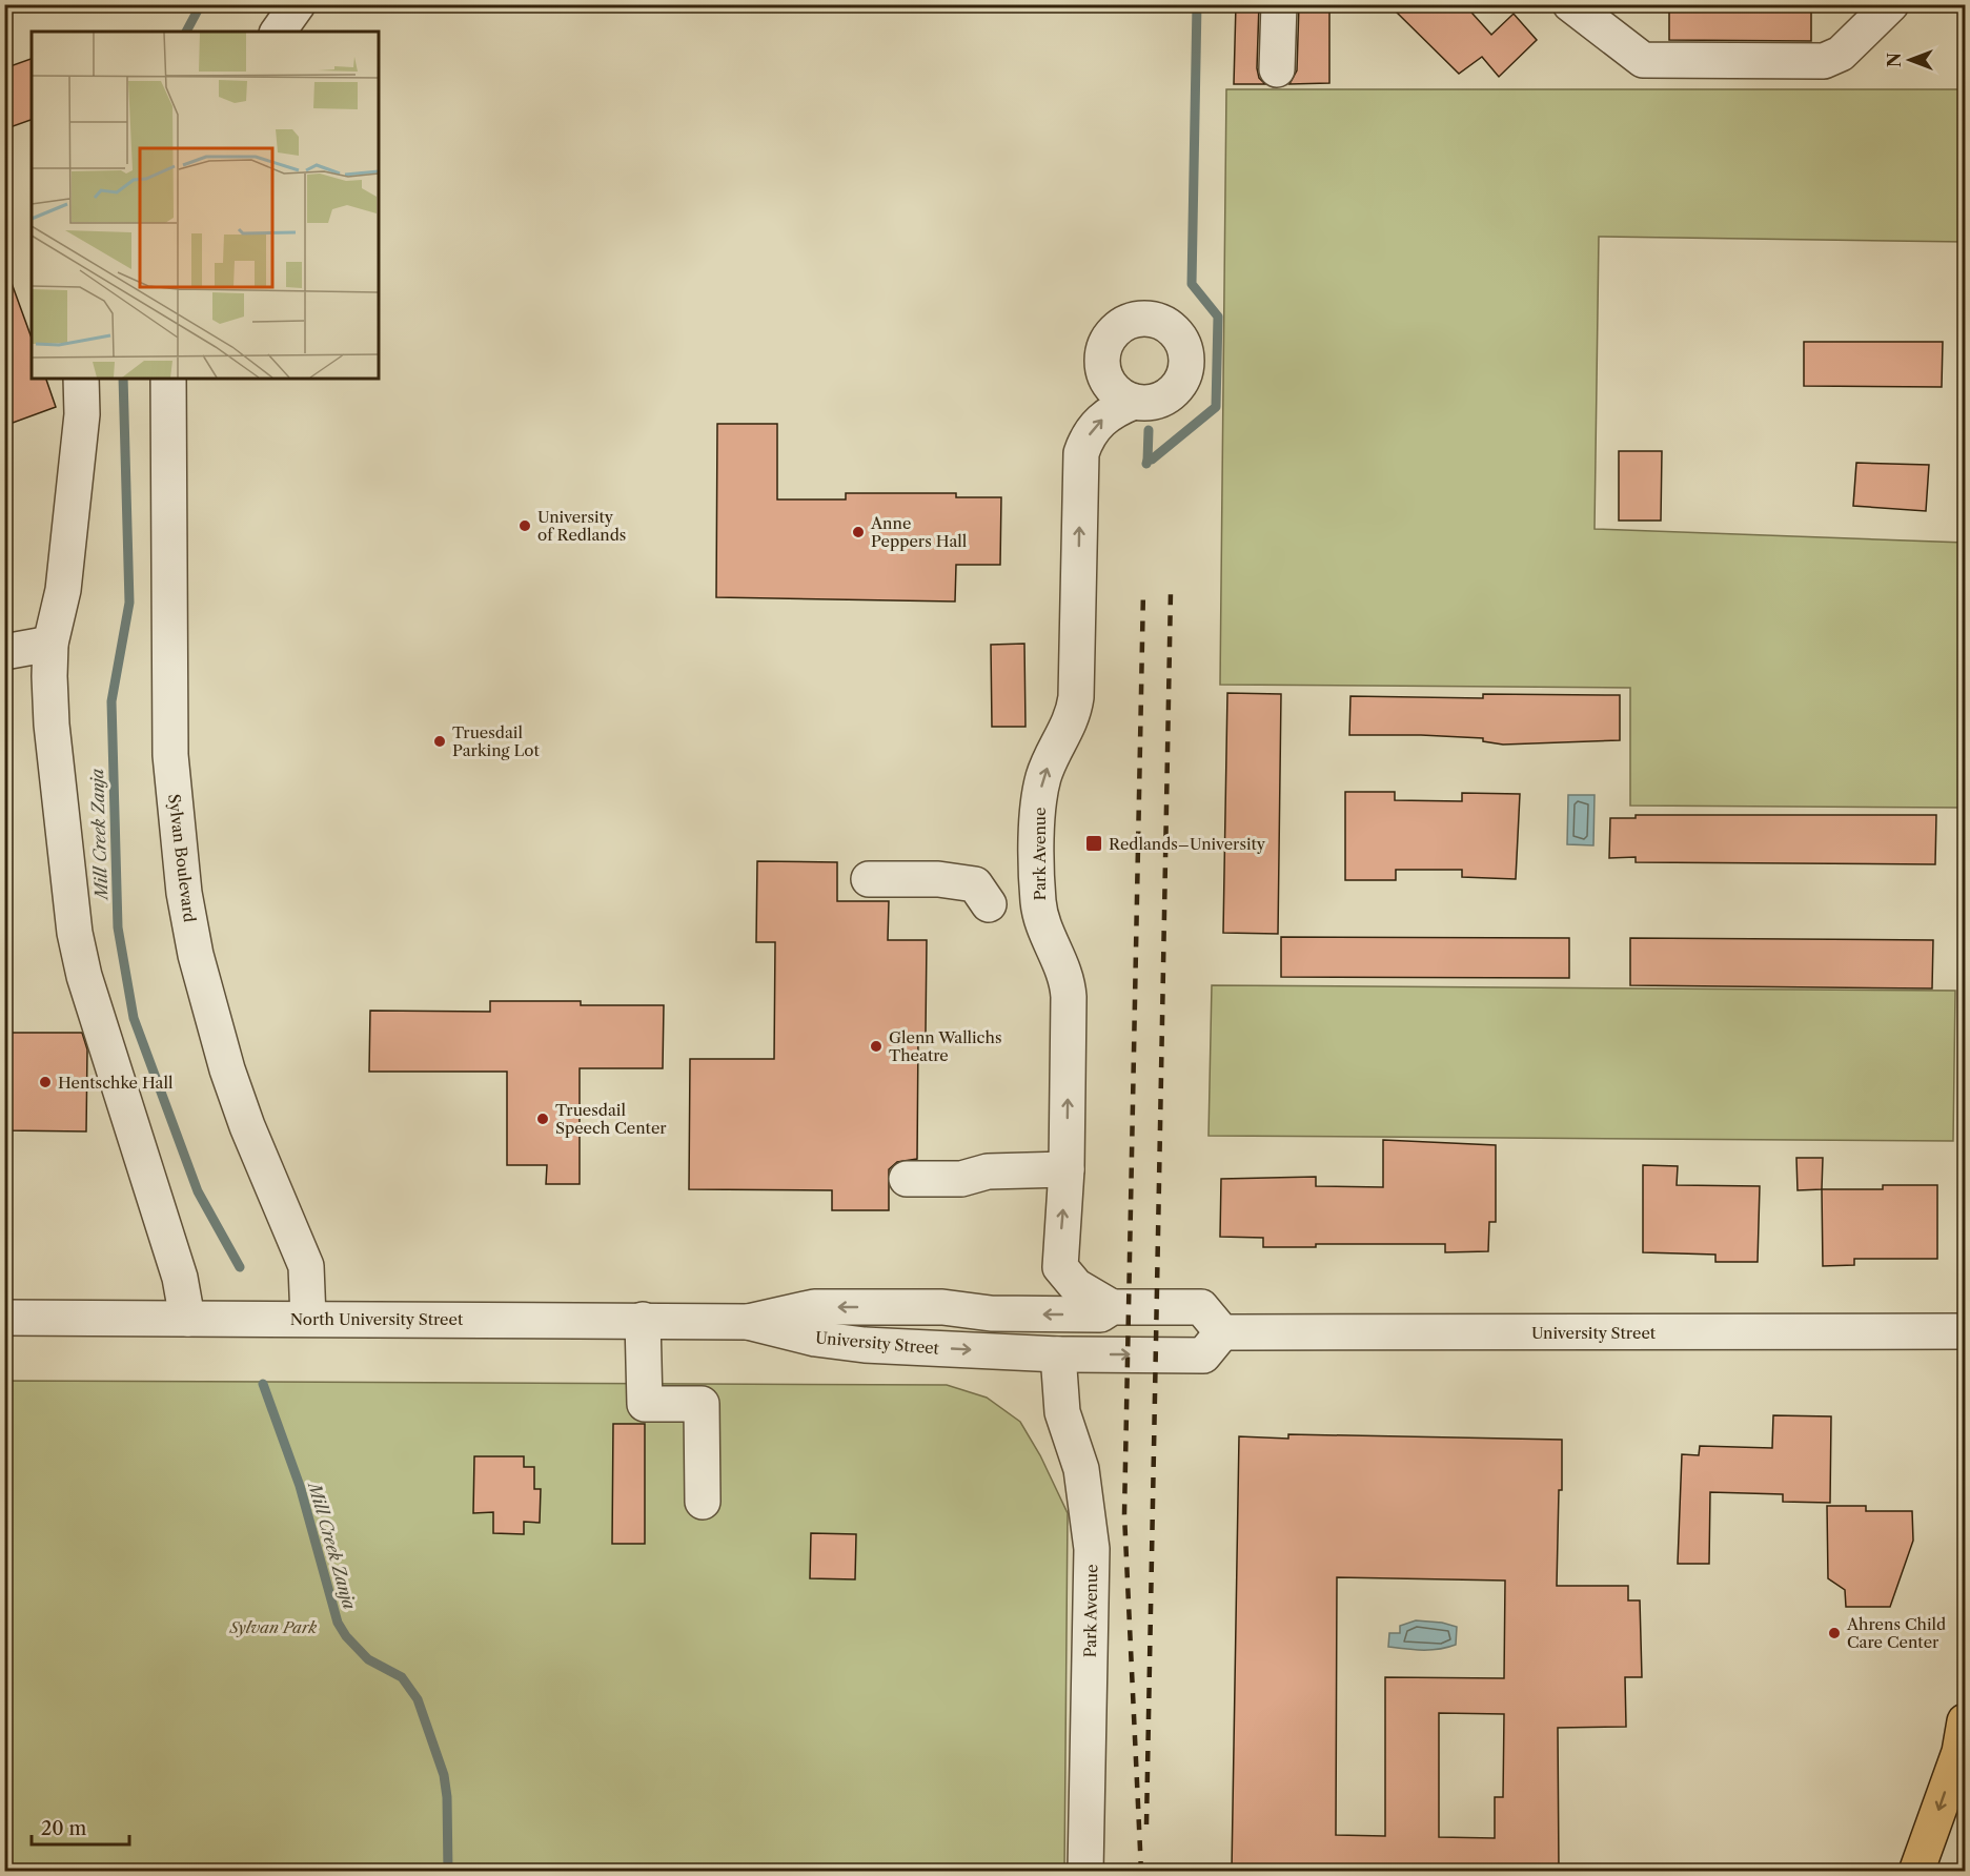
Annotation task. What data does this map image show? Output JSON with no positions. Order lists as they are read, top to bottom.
{
  "streets": {
    "street": [
      "Park Avenue",
      "Sylvan Boulevard",
      "North University Street",
      "University Street"
    ]
  },
  "crossings": [
    ["Park Avenue", "University Street"],
    ["Sylvan Boulevard", "North University Street"],
    ["North University Street", "University Street"]
  ],
  "one_way": ["Park Avenue"],
  "water": ["Mill Creek Zanja"],
  "parks": ["Sylvan Park"],
  "places": {
    "other": [
      "University of Redlands",
      "Anne Peppers Hall",
      "Truesdail Parking Lot",
      "Glenn Wallichs Theatre",
      "Hentschke Hall",
      "Truesdail Speech Center",
      "Ahrens Child Care Center"
    ],
    "transit": ["Redlands–University"]
  },
  "scale_bar": "20 m",
  "north": "left"
}
